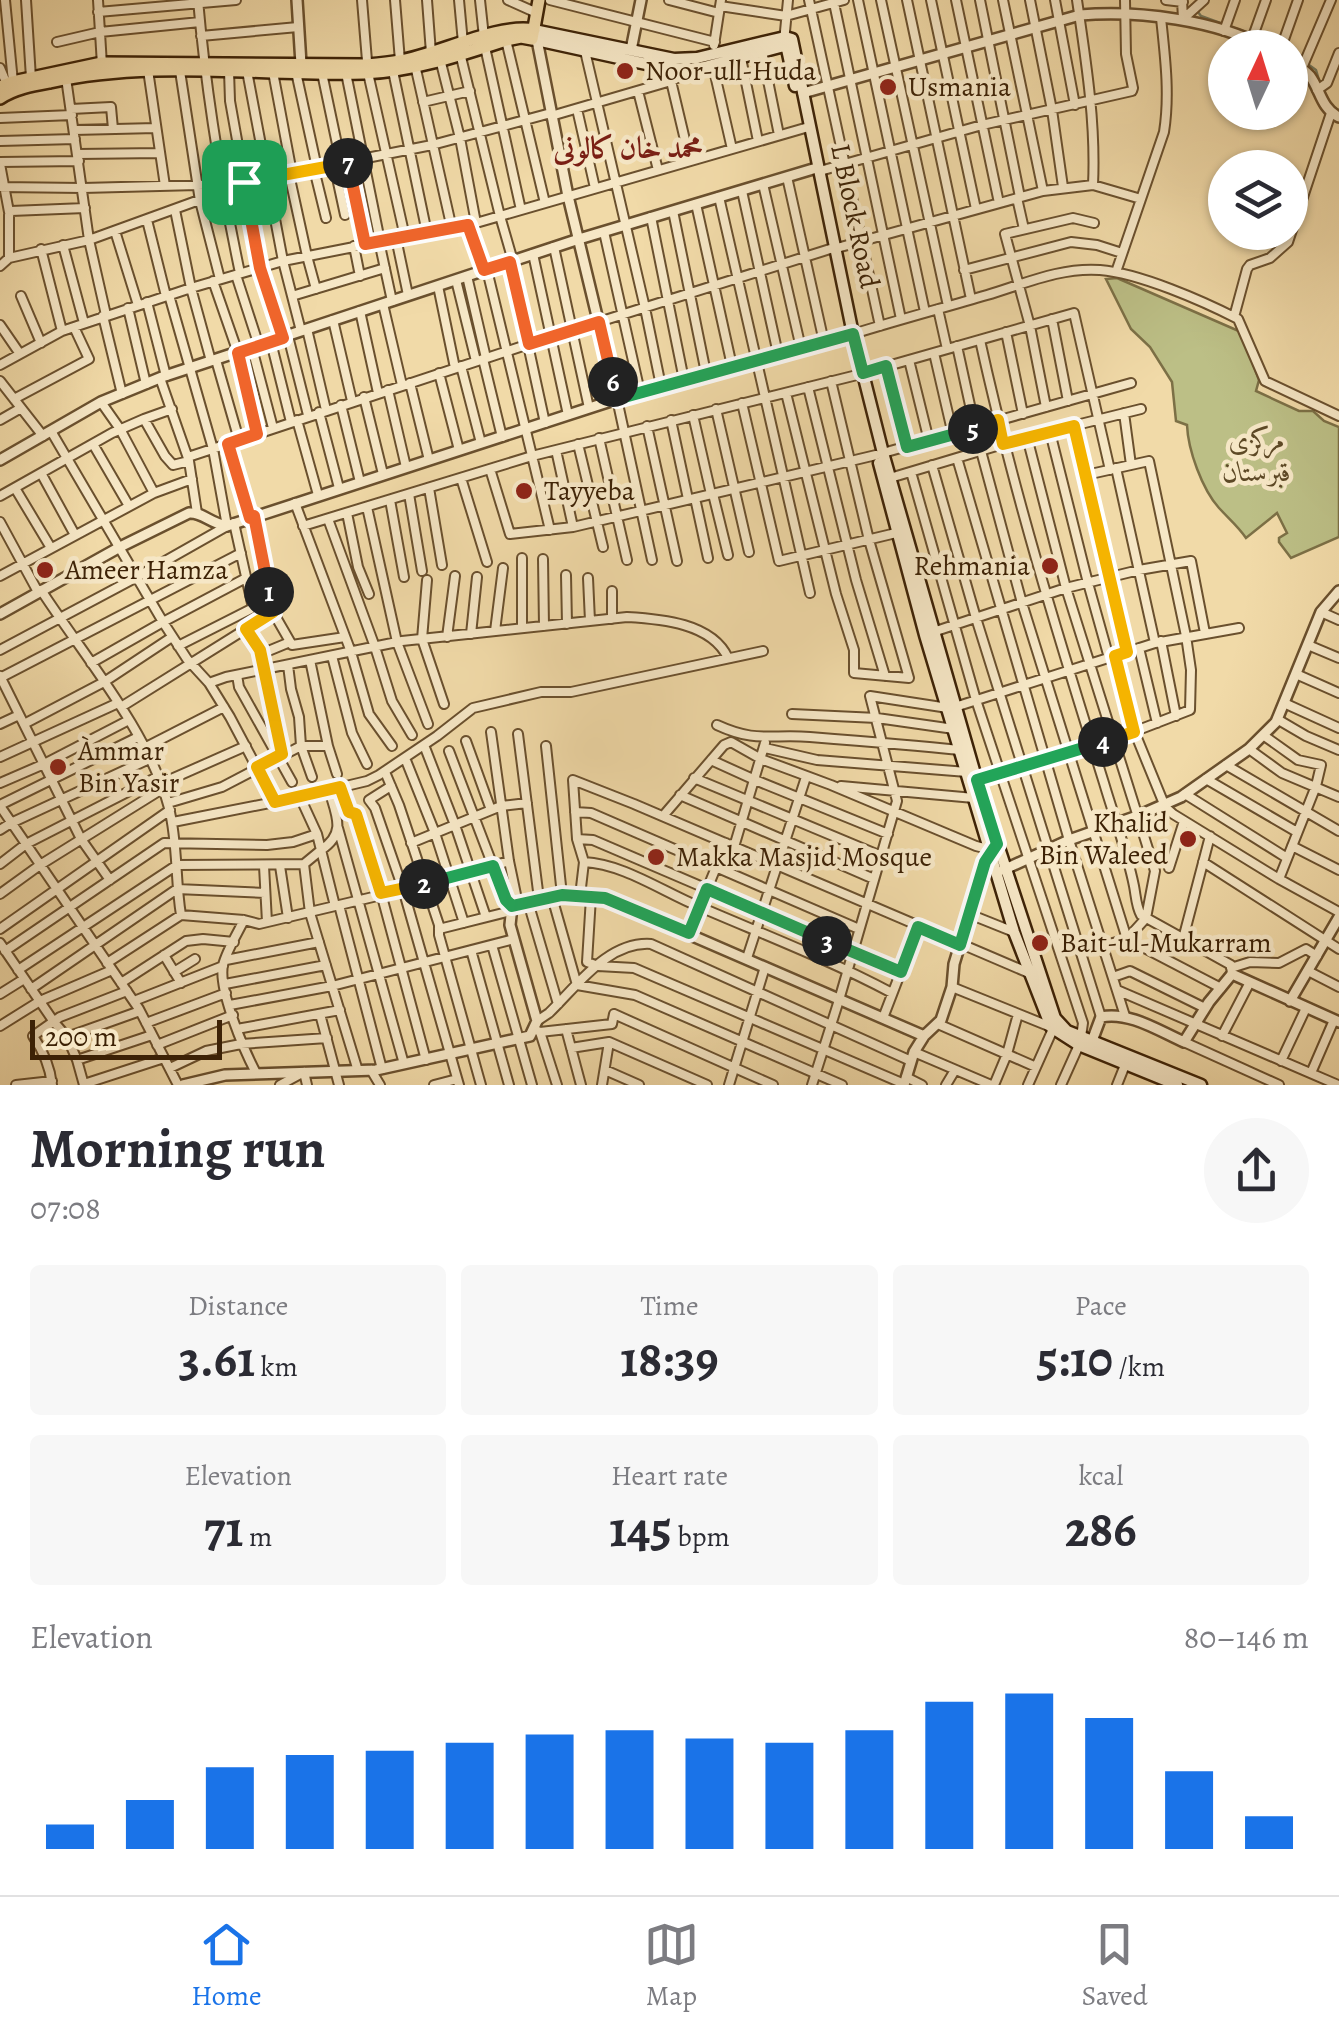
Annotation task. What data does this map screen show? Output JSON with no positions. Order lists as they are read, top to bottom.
{
  "streets": {
    "main road": ["L Block Road"]
  },
  "districts": ["محمد خان کالونی"],
  "parks": ["مرکزی قبرستان"],
  "places": [
    "Noor-ull-Huda",
    "Usmania",
    "Tayyeba",
    "Rehmania",
    "Ameer Hamza",
    "Àmmar Bin Yasir",
    "Khalid Bin Waleed",
    "Makka Masjid Mosque",
    "Bait-ul-Mukarram"
  ],
  "scale_bar": "200 m",
  "north": "top",
  "page": {
    "pins": [
      "7",
      "6",
      "5",
      "1",
      "4",
      "2",
      "3"
    ],
    "scale": "200 m",
    "heading": ["Morning run", "07:08"],
    "stats": [
      ["Distance", "3.61 km"],
      ["Time", "18:39"],
      ["Pace", "5:10 /km"],
      ["Elevation", "71 m"],
      ["Heart rate", "145 bpm"],
      ["kcal", "286"]
    ],
    "chart": ["Elevation", "80–146 m"],
    "tabs": ["Home", "Map", "Saved"]
  }
}
